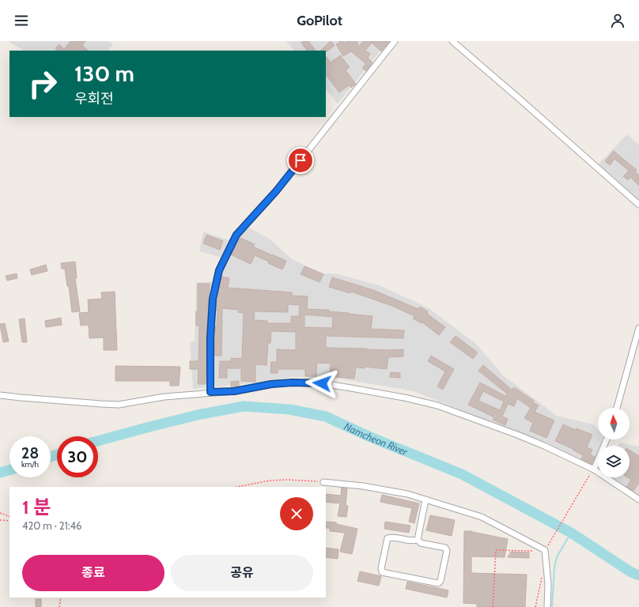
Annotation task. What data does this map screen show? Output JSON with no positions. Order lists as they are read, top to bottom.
{
  "water": ["Namcheon River"],
  "north": "top",
  "page": {
    "header": "GoPilot",
    "turn": ["130 m", "우회전"],
    "speed": "28 km/h",
    "limit": "30",
    "heading": ["1 분", "420 m · 21:46"],
    "buttons": ["종료", "공유"]
  }
}
